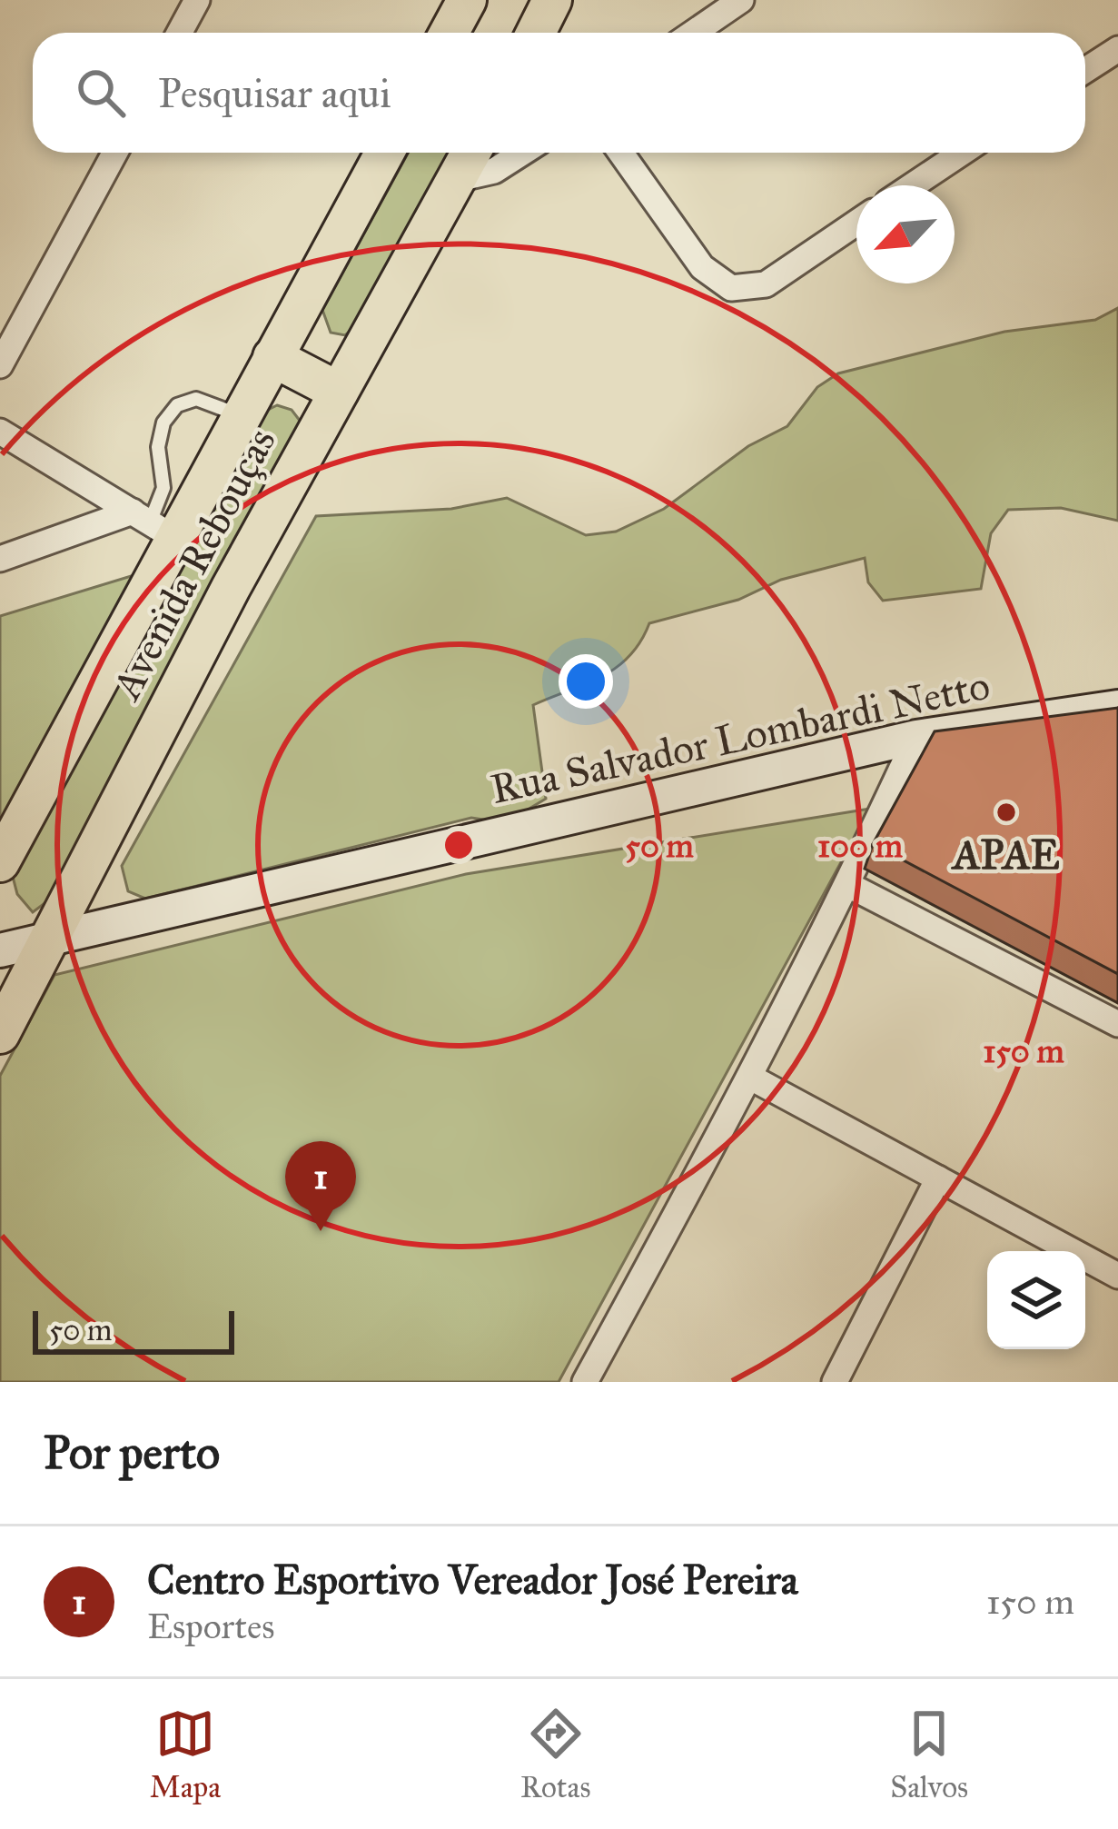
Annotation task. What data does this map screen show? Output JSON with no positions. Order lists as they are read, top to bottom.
{
  "streets": {
    "main road": ["Avenida Rebouças"],
    "street": ["Rua Salvador Lombardi Netto"]
  },
  "crossings": [
    ["Avenida Rebouças", "Rua Salvador Lombardi Netto"]
  ],
  "places": ["APAE"],
  "scale_bar": "50 m",
  "north": "bottom left",
  "page": {
    "search": "Pesquisar aqui",
    "pins": "1",
    "scale": "50 m",
    "heading": "Por perto",
    "list": [
      {
        "mark": "1",
        "name": "Centro Esportivo Vereador José Pereira",
        "note": "Esportes",
        "value": "150 m"
      }
    ],
    "nav": ["Mapa", "Rotas", "Salvos"]
  },
  "rings": ["50 m", "100 m", "150 m"]
}
